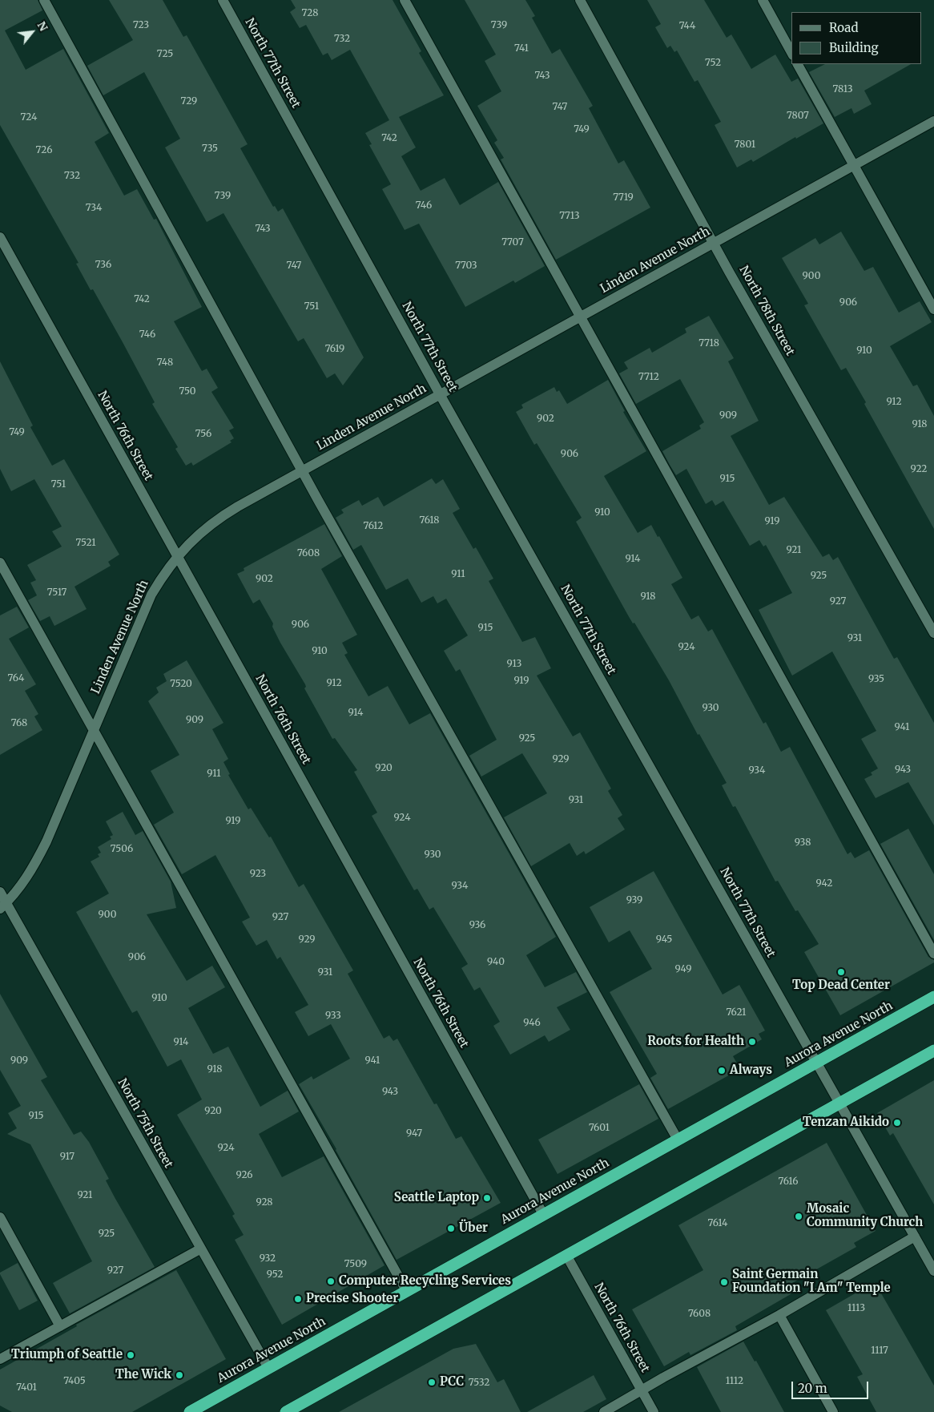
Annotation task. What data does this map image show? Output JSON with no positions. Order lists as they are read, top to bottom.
{
  "streets": {
    "highway": ["Aurora Avenue North"],
    "street": [
      "North 77th Street",
      "Linden Avenue North",
      "North 78th Street",
      "North 76th Street",
      "North 75th Street"
    ]
  },
  "crossings": [
    ["North 77th Street", "Linden Avenue North"],
    ["North 77th Street", "Aurora Avenue North"],
    ["Linden Avenue North", "North 78th Street"],
    ["Linden Avenue North", "North 76th Street"],
    ["Linden Avenue North", "North 75th Street"],
    ["North 76th Street", "Aurora Avenue North"],
    ["Aurora Avenue North", "North 75th Street"]
  ],
  "places": [
    "Top Dead Center",
    "Roots for Health",
    "Always",
    "Tenzan Aikido",
    "Seattle Laptop",
    "Mosaic Community Church",
    "Über",
    "Computer Recycling Services",
    "Saint Germain Foundation \"I Am\" Temple",
    "Precise Shooter",
    "Triumph of Seattle",
    "The Wick",
    "PCC"
  ],
  "house_numbers": [
    "728",
    "723",
    "739",
    "744",
    "732",
    "741",
    "725",
    "752",
    "743",
    "7813",
    "729",
    "747",
    "7807",
    "724",
    "749",
    "742",
    "7801",
    "735",
    "726",
    "732",
    "739",
    "7719",
    "746",
    "734",
    "7713",
    "743",
    "7707",
    "736",
    "747",
    "7703",
    "900",
    "742",
    "906",
    "751",
    "746",
    "7718",
    "7619",
    "910",
    "748",
    "7712",
    "750",
    "912",
    "909",
    "902",
    "918",
    "749",
    "756",
    "906",
    "922",
    "915",
    "751",
    "910",
    "7618",
    "919",
    "7612",
    "7521",
    "921",
    "7608",
    "914",
    "911",
    "925",
    "902",
    "7517",
    "918",
    "927",
    "906",
    "915",
    "931",
    "924",
    "910",
    "913",
    "764",
    "935",
    "919",
    "912",
    "7520",
    "930",
    "914",
    "909",
    "768",
    "941",
    "925",
    "929",
    "920",
    "943",
    "934",
    "911",
    "931",
    "924",
    "919",
    "938",
    "7506",
    "930",
    "923",
    "942",
    "934",
    "939",
    "900",
    "927",
    "936",
    "929",
    "945",
    "906",
    "940",
    "949",
    "931",
    "910",
    "7621",
    "933",
    "946",
    "914",
    "909",
    "941",
    "918",
    "943",
    "920",
    "915",
    "7601",
    "947",
    "924",
    "917",
    "926",
    "7616",
    "921",
    "928",
    "7614",
    "925",
    "932",
    "7509",
    "927",
    "952",
    "1113",
    "7608",
    "1117",
    "7405",
    "1112",
    "7532",
    "7401"
  ],
  "legend": ["Road", "Building"],
  "scale_bar": "20 m",
  "north": "top right"
}
